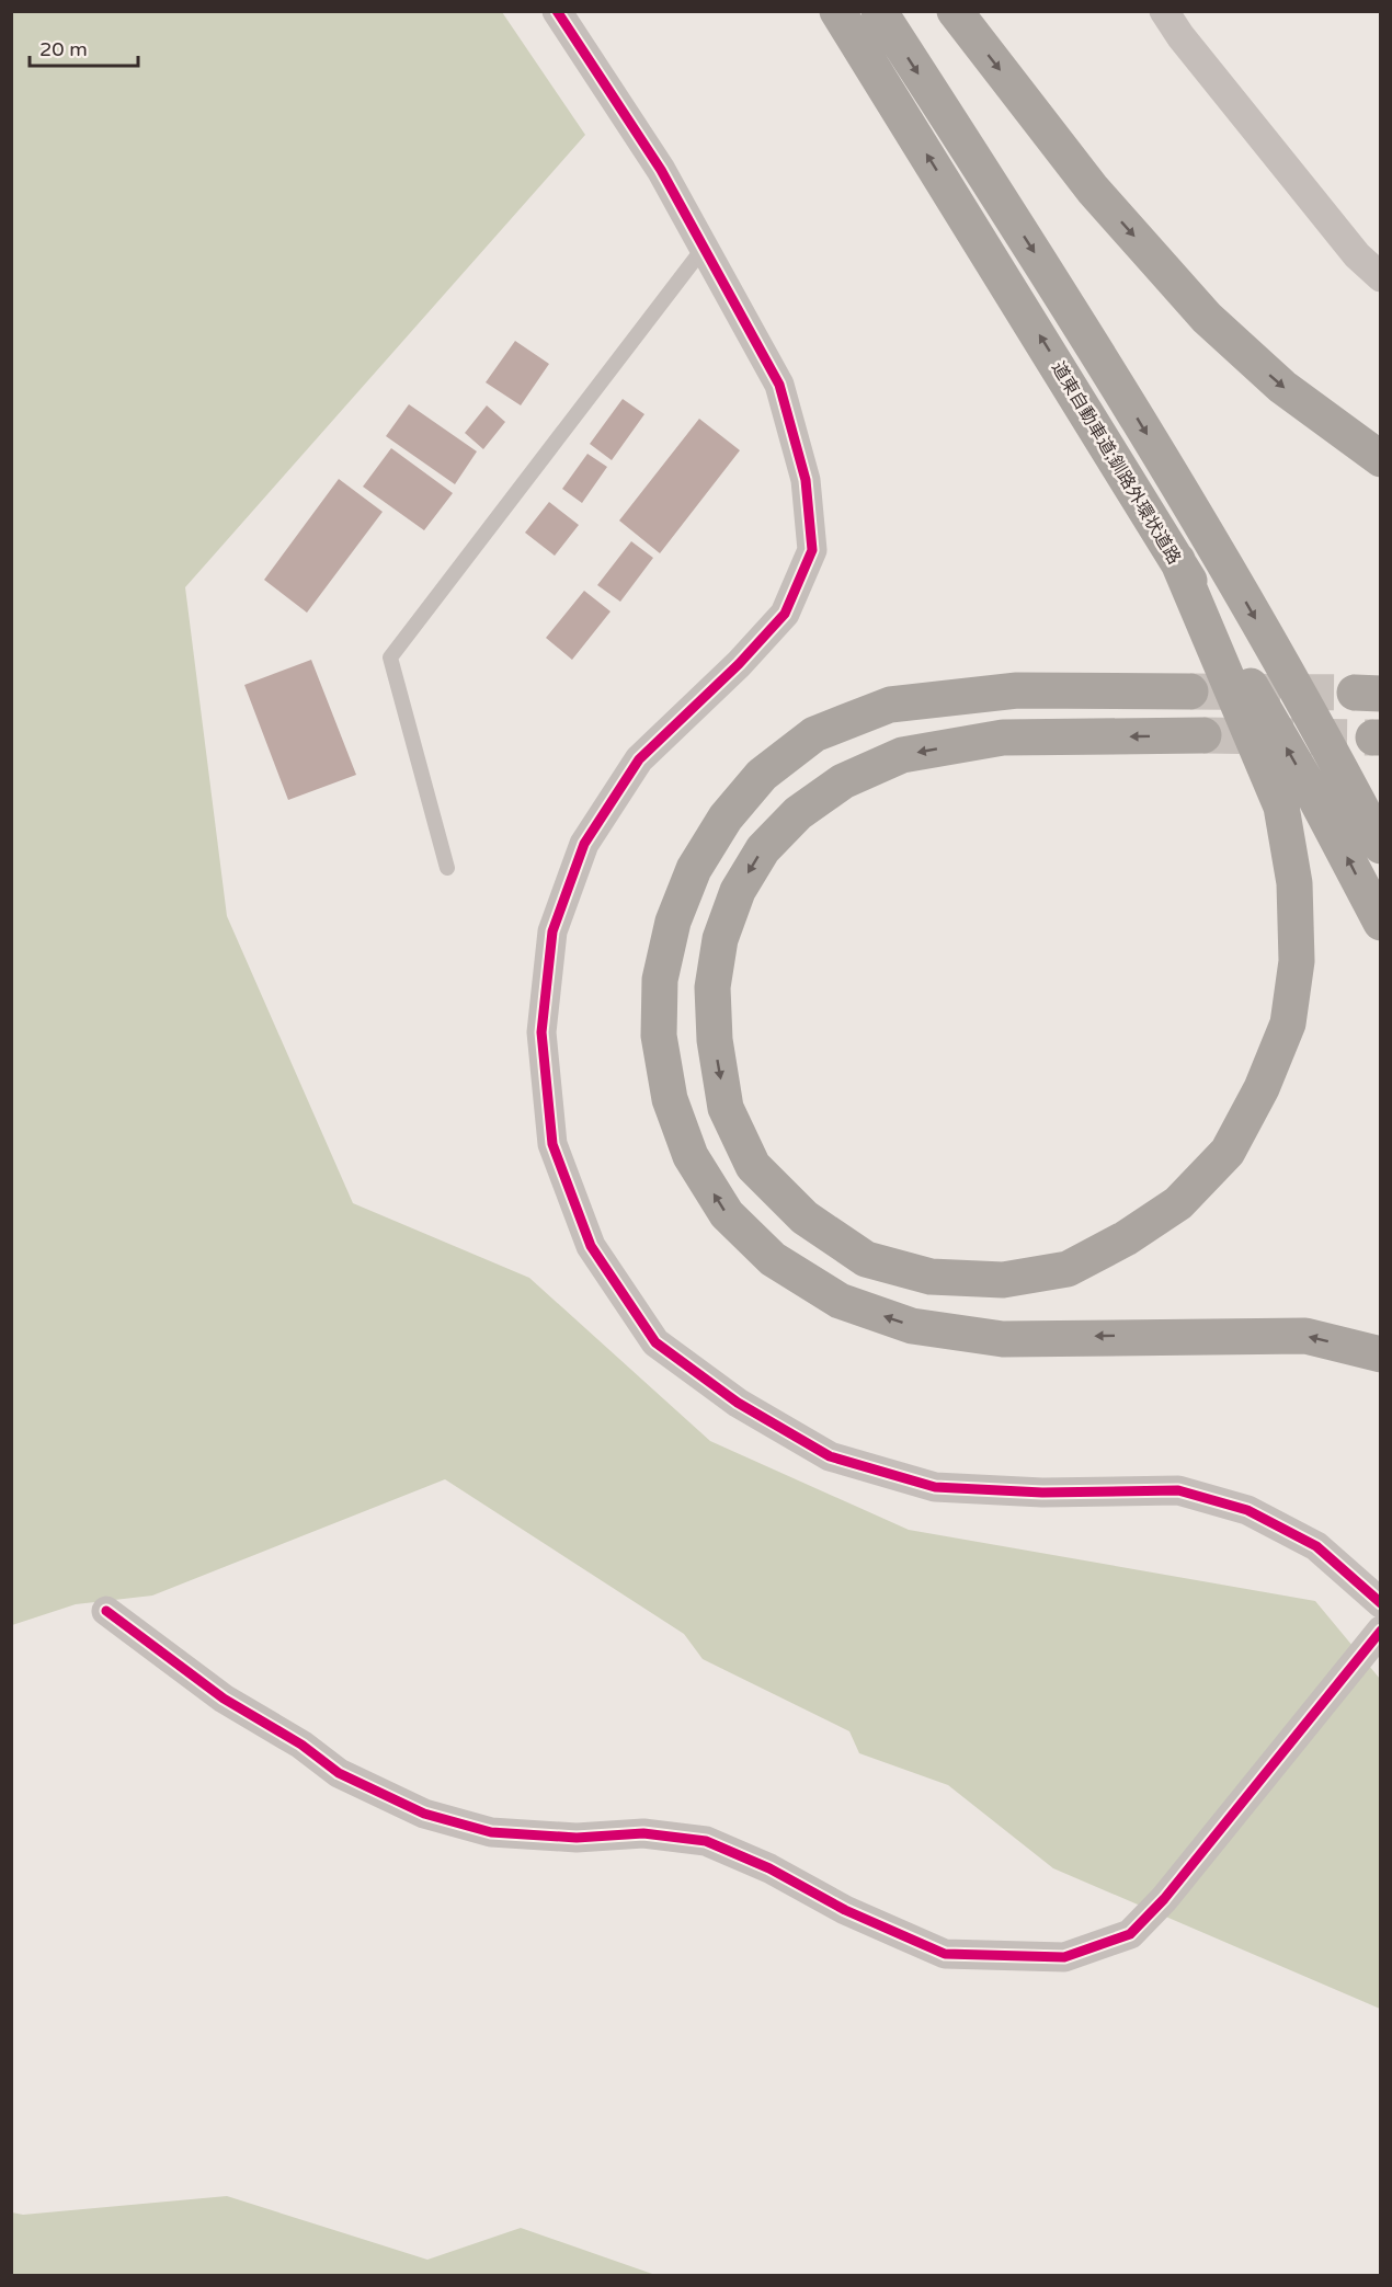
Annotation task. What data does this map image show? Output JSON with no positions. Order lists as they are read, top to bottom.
{
  "streets": {
    "highway": ["道東自動車道;釧路外環状道路"]
  },
  "scale_bar": "20 m"
}
